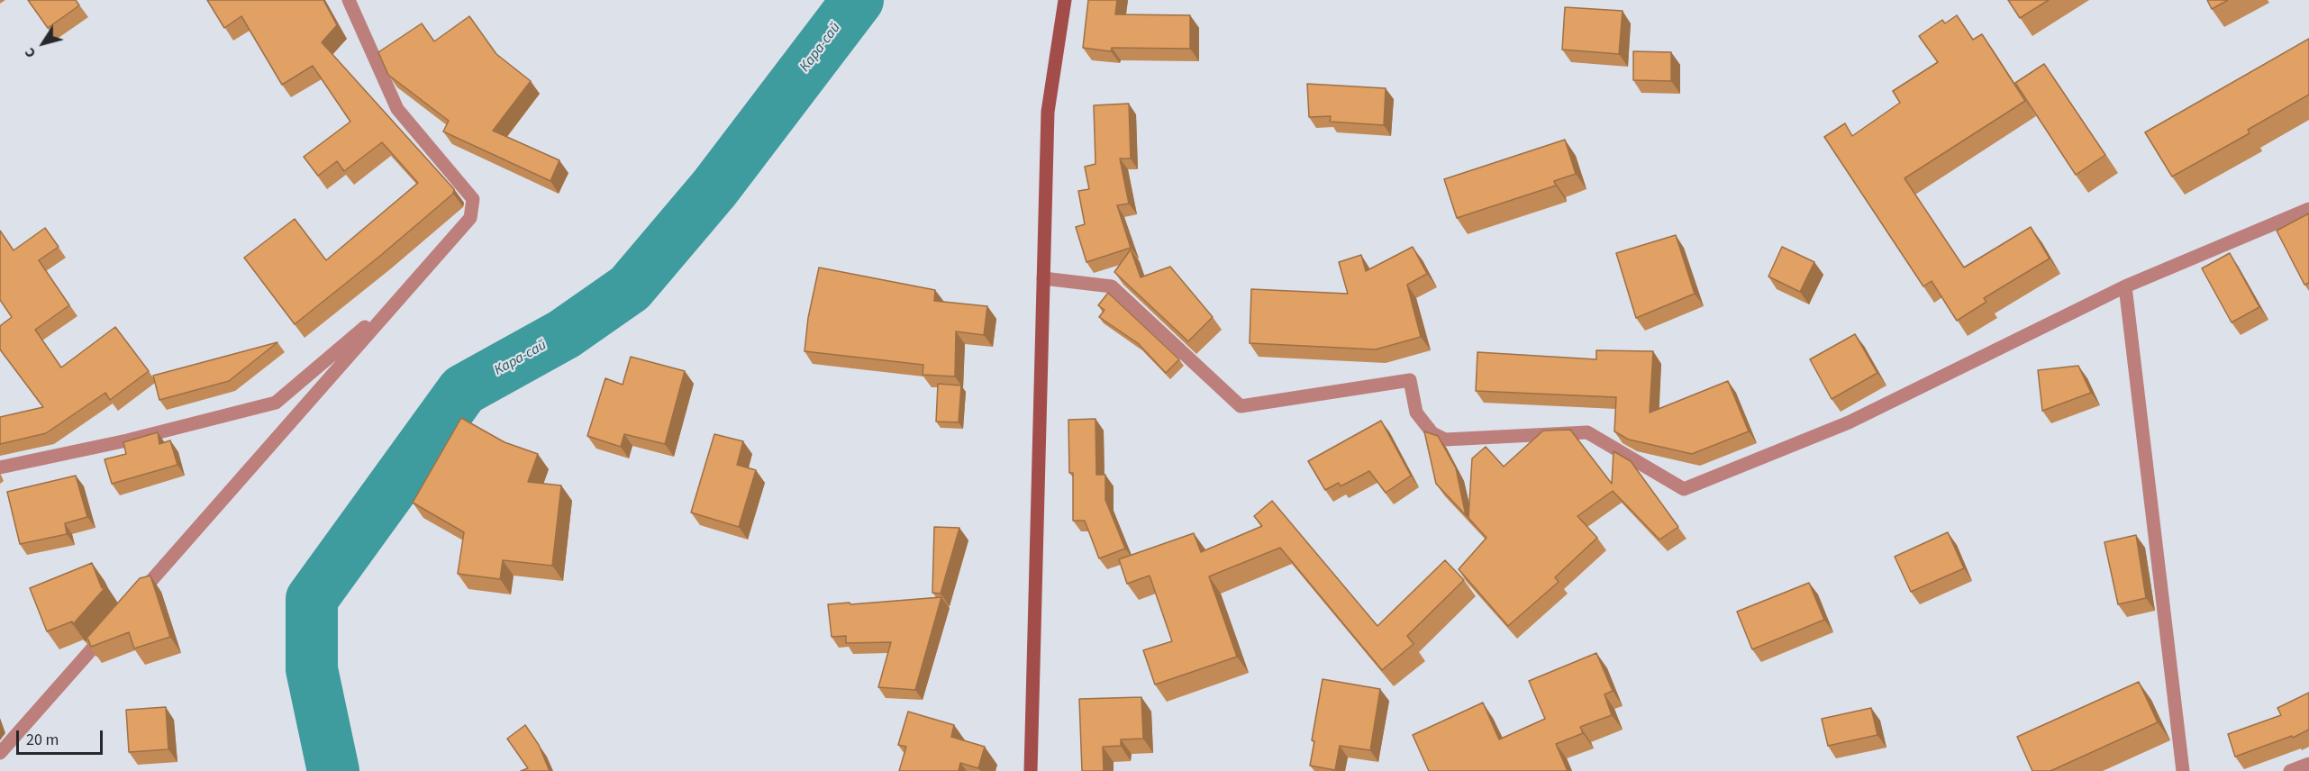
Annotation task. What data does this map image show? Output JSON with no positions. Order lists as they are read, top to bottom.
{
  "water": ["Кара-сай"],
  "scale_bar": "20 m",
  "north": "bottom left"
}
